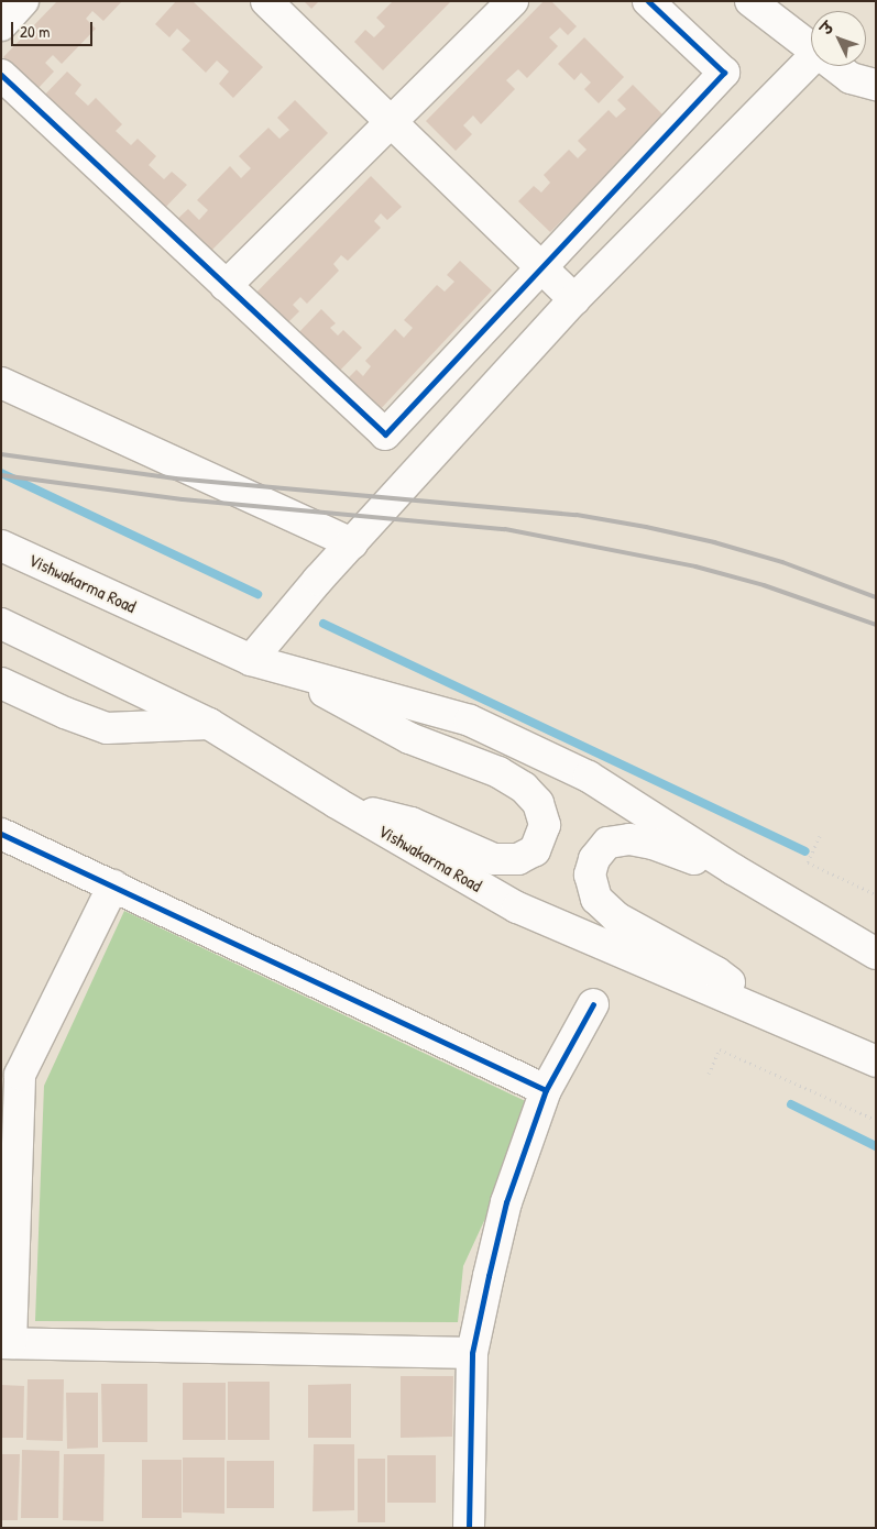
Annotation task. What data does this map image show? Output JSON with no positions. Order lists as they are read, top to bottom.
{
  "streets": {
    "street": ["Vishwakarma Road"]
  },
  "scale_bar": "20 m",
  "north": "top left"
}
